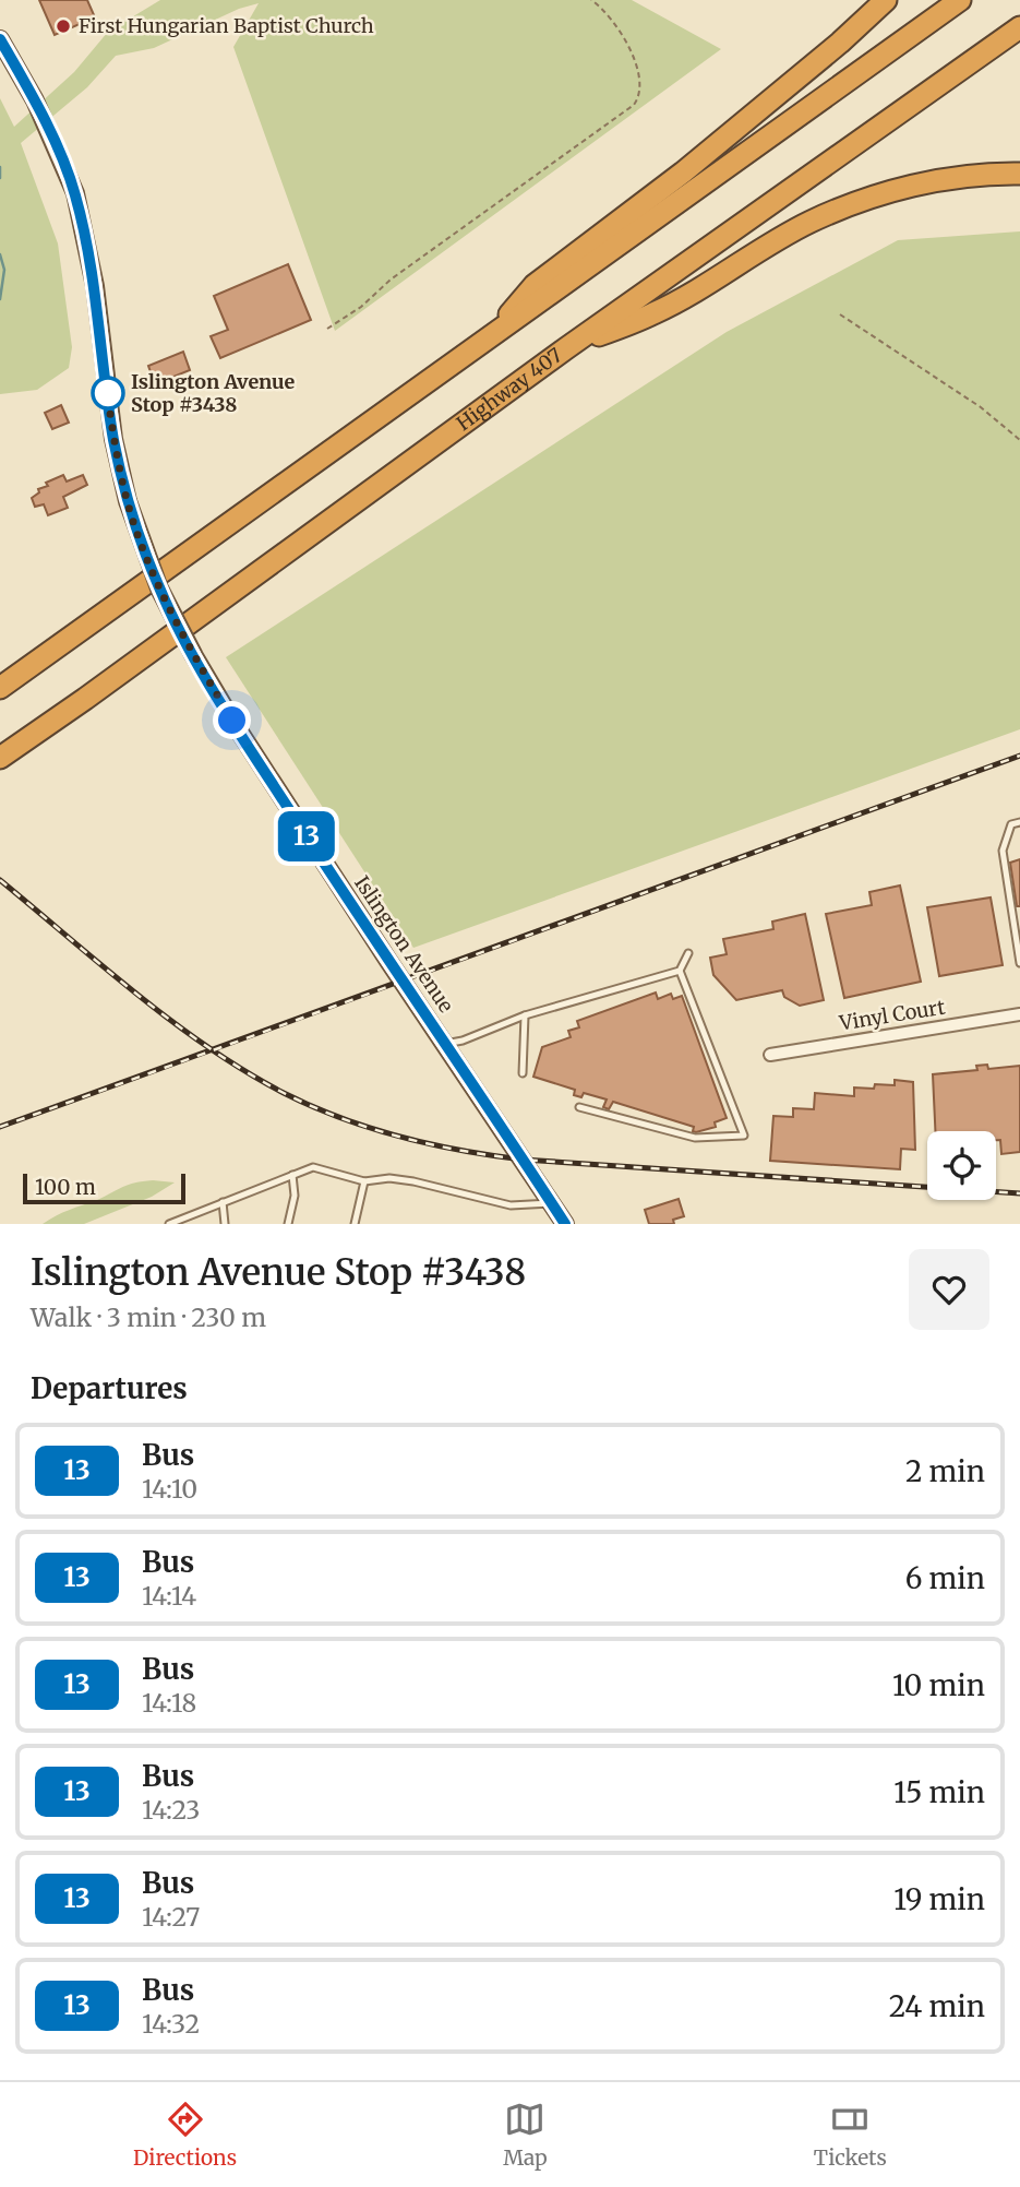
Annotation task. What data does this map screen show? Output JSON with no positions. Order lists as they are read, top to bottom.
{
  "streets": {
    "highway": ["Highway 407"],
    "main road": ["Islington Avenue"],
    "street": ["Vinyl Court"]
  },
  "places": ["First Hungarian Baptist Church", "Islington Avenue Stop #3438"],
  "lines": ["bus line 13"],
  "scale_bar": "100 m",
  "page": {
    "on_map": "13",
    "scale": "100 m",
    "heading": [
      ["Islington Avenue Stop #3438", "Walk · 3 min · 230 m"],
      "Departures"
    ],
    "list": [
      {
        "mark": "13",
        "name": "Bus",
        "note": "14:10",
        "value": "2 min"
      },
      {
        "mark": "13",
        "name": "Bus",
        "note": "14:14",
        "value": "6 min"
      },
      {
        "mark": "13",
        "name": "Bus",
        "note": "14:18",
        "value": "10 min"
      },
      {
        "mark": "13",
        "name": "Bus",
        "note": "14:23",
        "value": "15 min"
      },
      {
        "mark": "13",
        "name": "Bus",
        "note": "14:27",
        "value": "19 min"
      },
      {
        "mark": "13",
        "name": "Bus",
        "note": "14:32",
        "value": "24 min"
      }
    ],
    "tabs": ["Directions", "Map", "Tickets"]
  }
}
